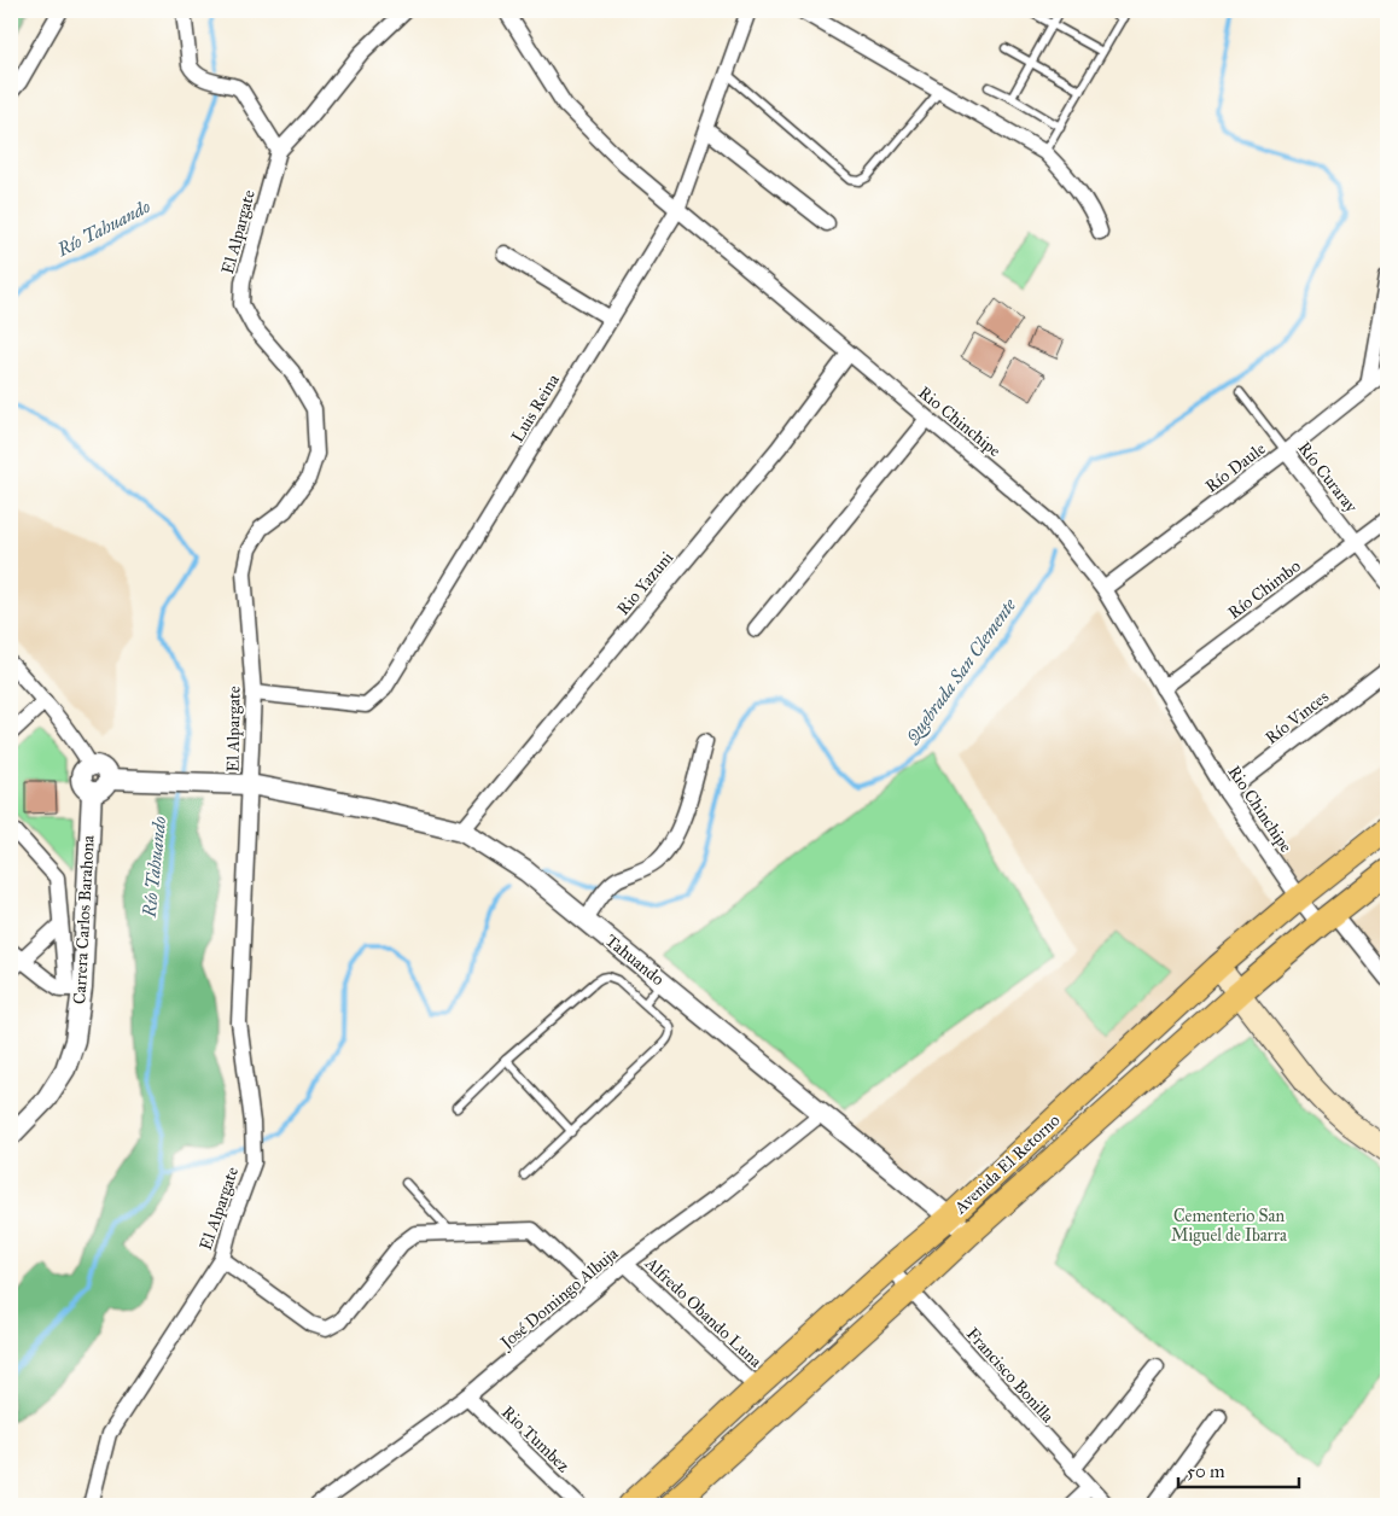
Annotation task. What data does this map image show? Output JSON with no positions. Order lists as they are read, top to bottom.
{
  "streets": {
    "main road": ["Avenida El Retorno"],
    "street": [
      "El Alpargate",
      "Luis Reina",
      "Rio Chinchipe",
      "Río Daule",
      "Río Curaray",
      "Rio Yazuni",
      "Río Chimbo",
      "Río Vinces",
      "Carrera Carlos Barahona",
      "Tahuando",
      "José Domingo Albuja",
      "Alfredo Obando Luna",
      "Francisco Bonilla",
      "Rio Tumbez"
    ]
  },
  "crossings": [
    ["El Alpargate", "Luis Reina"],
    ["El Alpargate", "Tahuando"],
    ["Luis Reina", "Rio Chinchipe"],
    ["Rio Chinchipe", "Río Daule"],
    ["Rio Chinchipe", "Rio Yazuni"],
    ["Rio Chinchipe", "Río Chimbo"],
    ["Rio Chinchipe", "Río Vinces"],
    ["Rio Chinchipe", "Avenida El Retorno"],
    ["Río Daule", "Río Curaray"],
    ["Río Curaray", "Río Chimbo"],
    ["Rio Yazuni", "Tahuando"],
    ["Carrera Carlos Barahona", "Tahuando"],
    ["Tahuando", "Avenida El Retorno"],
    ["Tahuando", "José Domingo Albuja"],
    ["Avenida El Retorno", "Alfredo Obando Luna"],
    ["Avenida El Retorno", "Francisco Bonilla"],
    ["José Domingo Albuja", "Alfredo Obando Luna"],
    ["José Domingo Albuja", "Rio Tumbez"]
  ],
  "water": ["Río Tahuando", "Quebrada San Clemente"],
  "parks": ["Cementerio San Miguel de Ibarra"],
  "scale_bar": "50 m"
}
